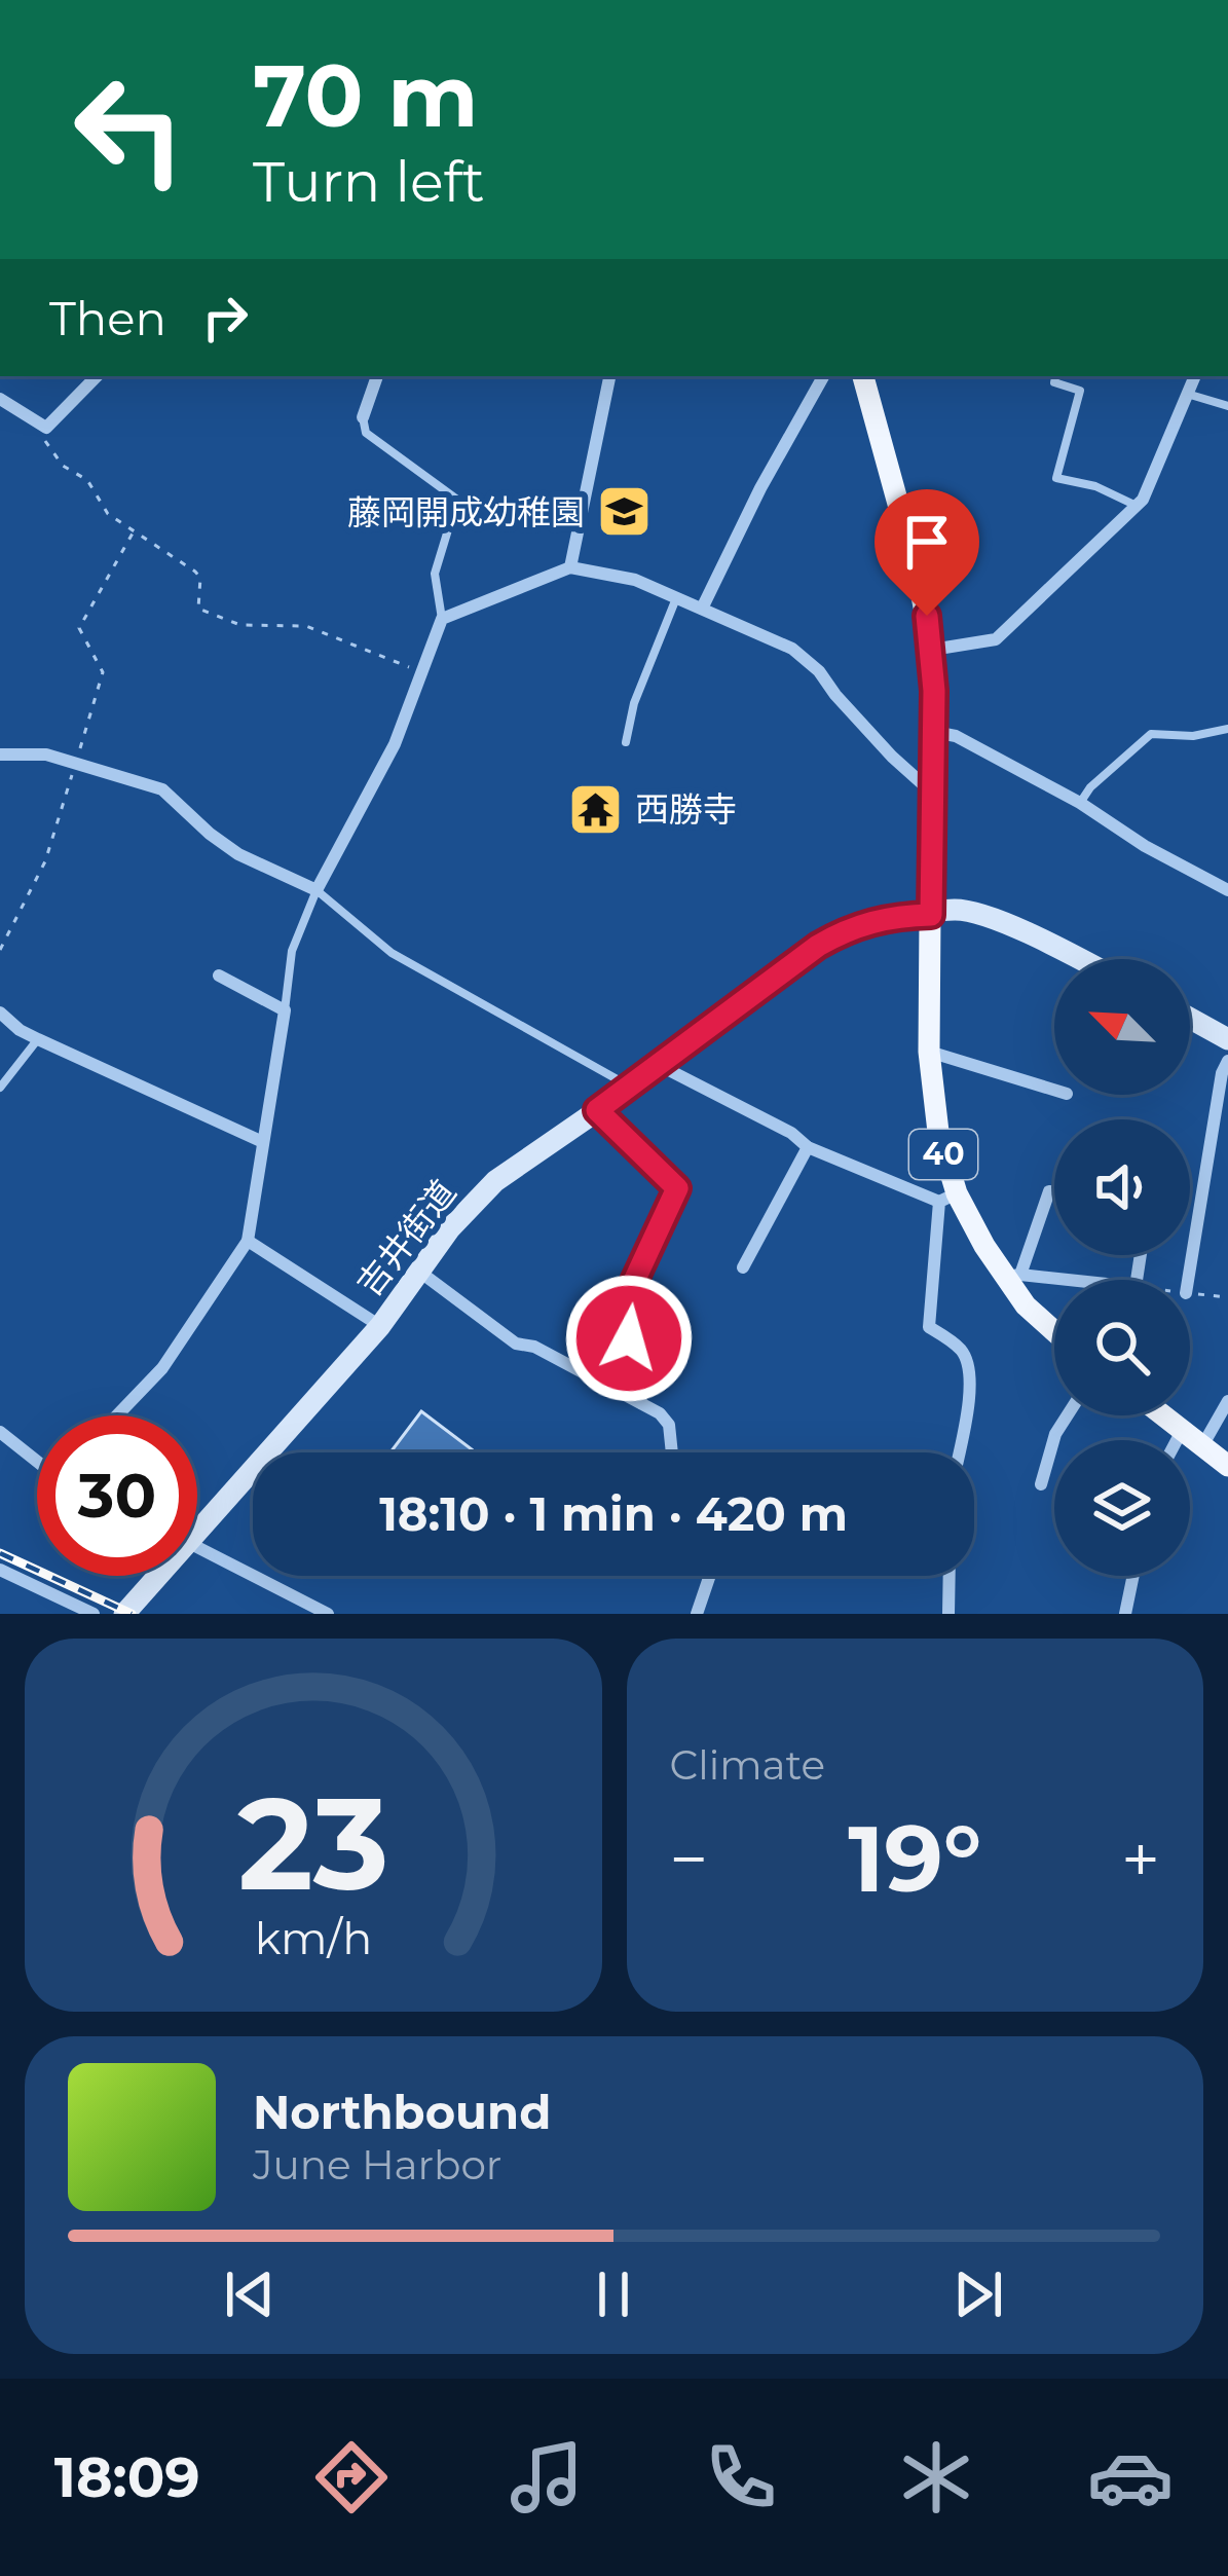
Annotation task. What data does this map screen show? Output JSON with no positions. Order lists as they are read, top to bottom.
{
  "streets": {
    "main road": ["40", "吉井街道"]
  },
  "crossings": [
    ["40", "吉井街道"]
  ],
  "places": {
    "school or university": ["藤岡開成幼稚園"],
    "temple": ["西勝寺"]
  },
  "north": "top left",
  "page": {
    "turn": ["70 m", "Turn left"],
    "then": "Then",
    "limit": "30",
    "trip": "18:10 · 1 min · 420 m",
    "tile": "Climate",
    "heat": ["−", "19°", "+"],
    "song": ["Northbound", "June Harbor"],
    "tabs": "18:09",
    "gauge": ["23", "km/h"]
  }
}
